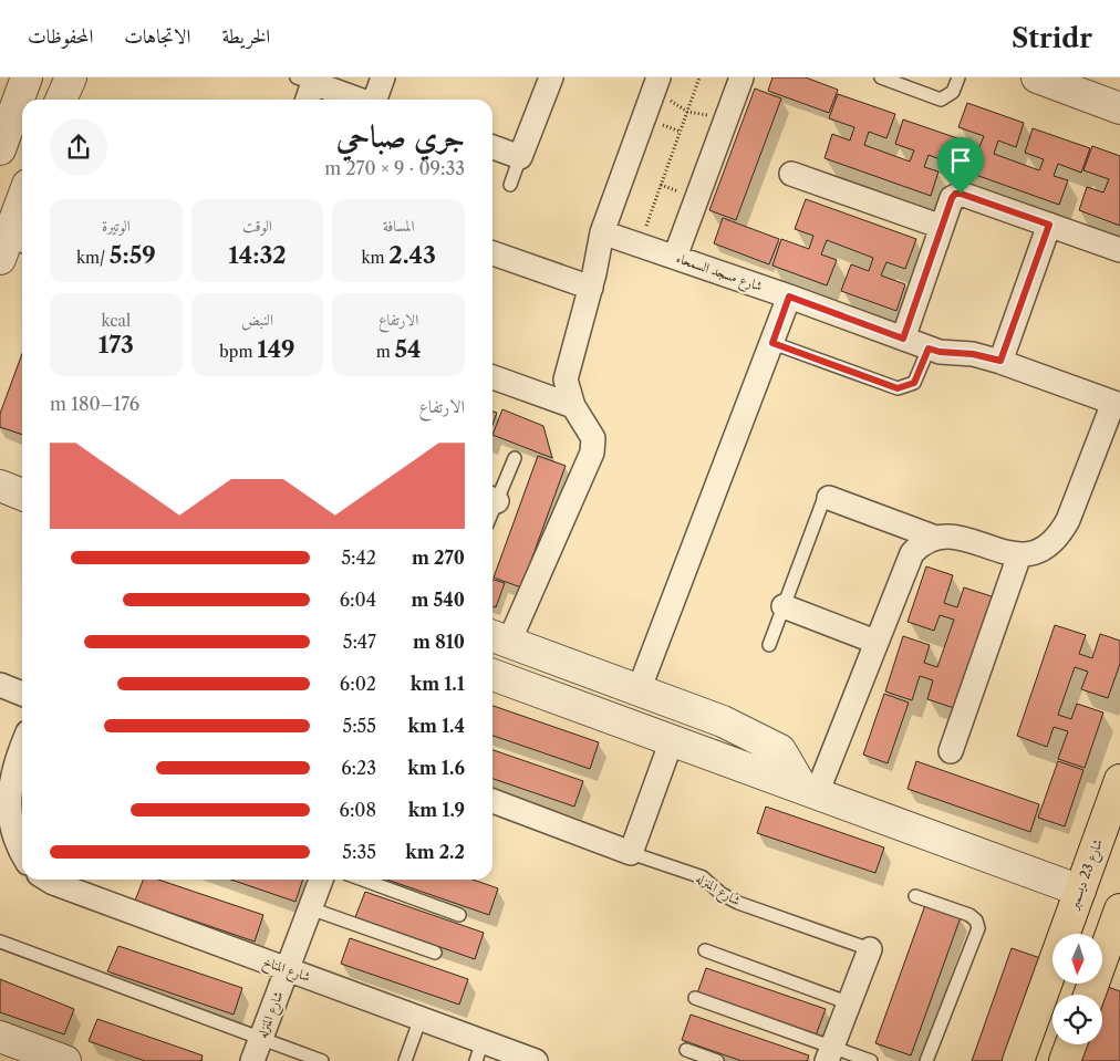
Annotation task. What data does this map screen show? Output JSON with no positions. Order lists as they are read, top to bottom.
{
  "streets": {
    "main road": ["شارع 23 ديسمبر"],
    "street": ["شارع مسجد السمحاء", "شارع المنزله", "شارع المناخ"]
  },
  "crossings": [
    ["شارع المنزله", "شارع المناخ"]
  ],
  "north": "bottom",
  "page": {
    "header": "Stridr",
    "nav": ["الخريطة", "الاتجاهات", "المحفوظات"],
    "heading": ["جري صباحي", "09:33 · 9 × 270 m"],
    "stats": [
      ["المسافة", "2.43 km"],
      ["الوقت", "14:32"],
      ["الوتيرة", "5:59 /km"],
      ["الارتفاع", "54 m"],
      ["النبض", "149 bpm"],
      ["kcal", "173"]
    ],
    "chart": ["الارتفاع", "176–180 m"],
    "list": [
      {
        "name": "270 m",
        "note": "5:42"
      },
      {
        "name": "540 m",
        "note": "6:04"
      },
      {
        "name": "810 m",
        "note": "5:47"
      },
      {
        "name": "1.1 km",
        "note": "6:02"
      },
      {
        "name": "1.4 km",
        "note": "5:55"
      },
      {
        "name": "1.6 km",
        "note": "6:23"
      },
      {
        "name": "1.9 km",
        "note": "6:08"
      },
      {
        "name": "2.2 km",
        "note": "5:35"
      }
    ]
  }
}
